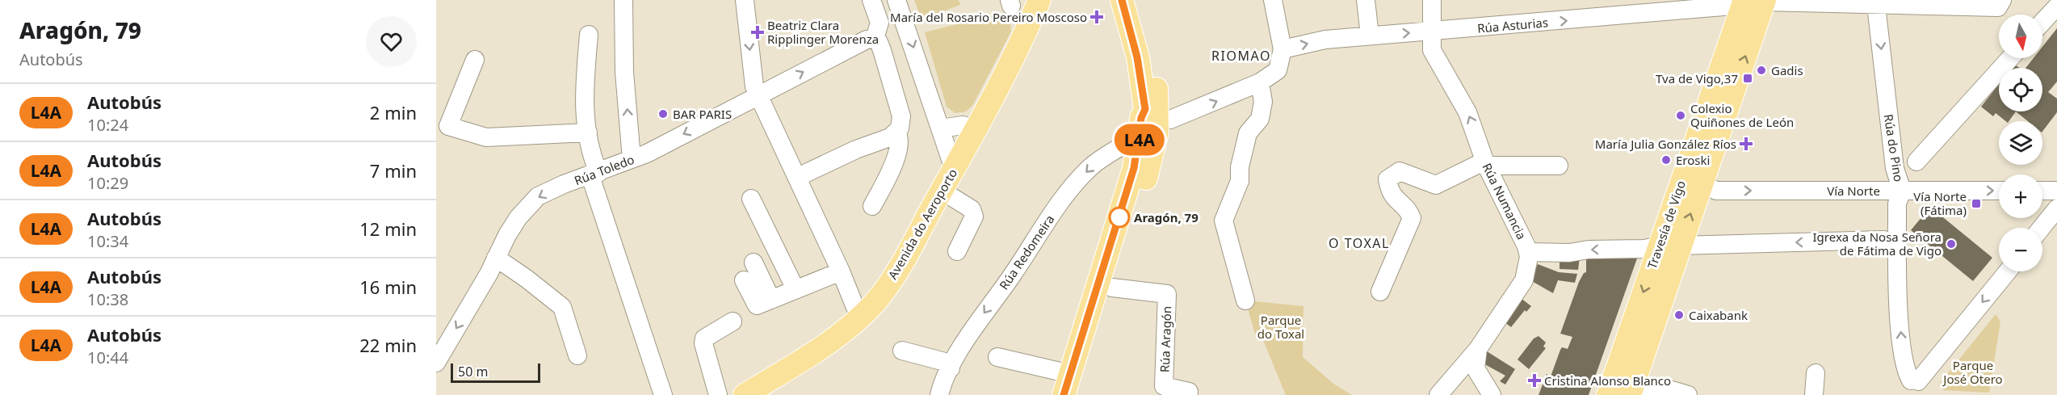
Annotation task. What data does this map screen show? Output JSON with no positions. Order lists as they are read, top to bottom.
{
  "streets": {
    "main road": ["Avenida do Aeroporto", "Travesía de Vigo"],
    "street": [
      "Rúa Asturias",
      "Rúa do Pino",
      "Rúa Toledo",
      "Vía Norte",
      "Rúa Numancia",
      "Rúa Redomeira",
      "Rúa Aragón"
    ]
  },
  "crossings": [
    ["Rúa Asturias", "Rúa do Pino"],
    ["Rúa Asturias", "Rúa Numancia"],
    ["Rúa Asturias", "Travesía de Vigo"],
    ["Rúa Asturias", "Rúa Redomeira"],
    ["Rúa do Pino", "Vía Norte"],
    ["Vía Norte", "Travesía de Vigo"]
  ],
  "one_way": ["Rúa Asturias"],
  "districts": ["RIOMAO", "O TOXAL"],
  "parks": ["Parque do Toxal", "Parque José Otero"],
  "places": {
    "health": [
      "María del Rosario Pereiro Moscoso",
      "Beatriz Clara Ripplinger Morenza",
      "María Julia González Ríos",
      "Cristina Alonso Blanco"
    ],
    "other": [
      "Gadis",
      "BAR PARIS",
      "Colexio Quiñones de León",
      "Eroski",
      "Aragón, 79",
      "Igrexa da Nosa Señora de Fátima de Vigo",
      "Caixabank"
    ],
    "transit": ["Tva de Vigo,37", "Vía Norte (Fátima)"]
  },
  "lines": ["bus line L4A"],
  "scale_bar": "50 m",
  "north": "bottom",
  "page": {
    "heading": ["Aragón, 79", "Autobús"],
    "on_map": "L4A",
    "map_buttons": ["+", "−"],
    "list": [
      {
        "mark": "L4A",
        "name": "Autobús",
        "note": "10:24",
        "value": "2 min"
      },
      {
        "mark": "L4A",
        "name": "Autobús",
        "note": "10:29",
        "value": "7 min"
      },
      {
        "mark": "L4A",
        "name": "Autobús",
        "note": "10:34",
        "value": "12 min"
      },
      {
        "mark": "L4A",
        "name": "Autobús",
        "note": "10:38",
        "value": "16 min"
      },
      {
        "mark": "L4A",
        "name": "Autobús",
        "note": "10:44",
        "value": "22 min"
      }
    ],
    "scale": "50 m"
  }
}
